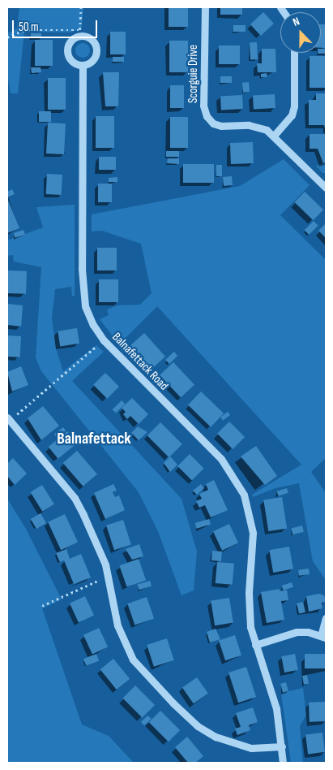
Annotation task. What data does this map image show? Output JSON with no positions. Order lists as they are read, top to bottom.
{
  "streets": {
    "street": ["Scorguie Drive", "Balnafettack Road"]
  },
  "districts": ["Balnafettack"],
  "scale_bar": "50 m",
  "north": "top"
}
